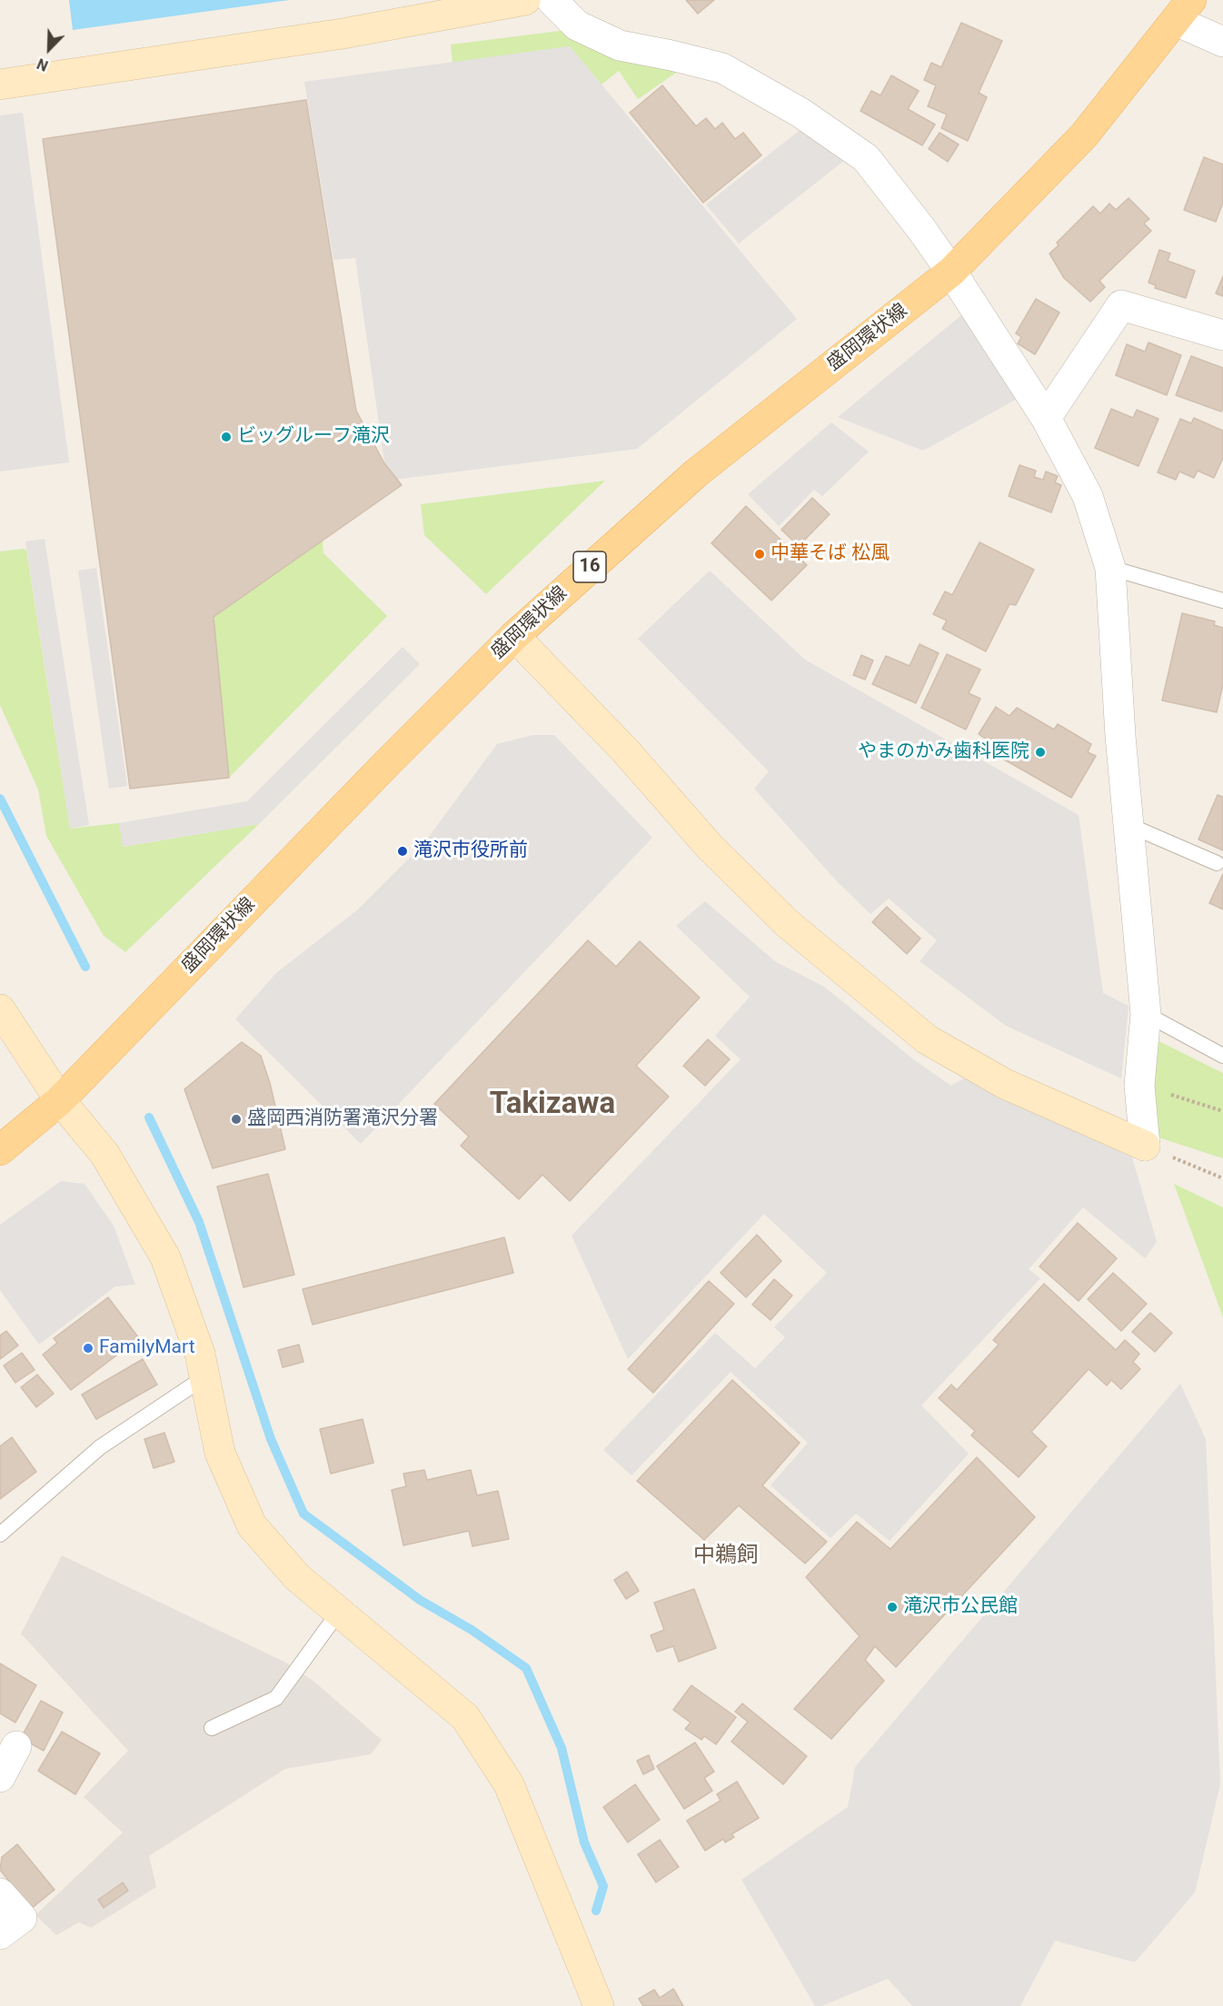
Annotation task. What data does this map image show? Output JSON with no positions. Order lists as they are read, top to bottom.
{
  "streets": {
    "main road": ["盛岡環状線", "16"]
  },
  "districts": ["Takizawa", "中鵜飼"],
  "places": [
    "ビッグルーフ滝沢",
    "中華そば 松風",
    "やまのかみ歯科医院",
    "滝沢市役所前",
    "盛岡西消防署滝沢分署",
    "FamilyMart",
    "滝沢市公民館"
  ],
  "north": "bottom left"
}
